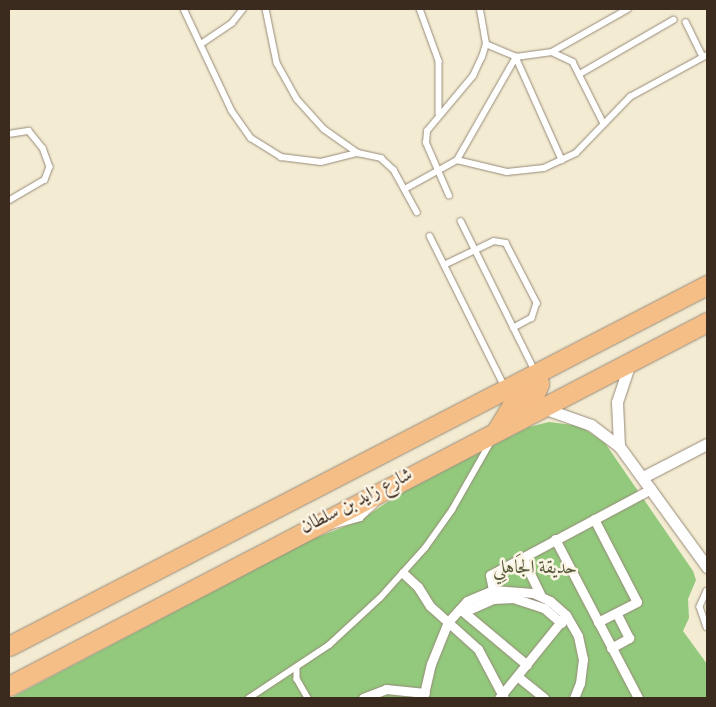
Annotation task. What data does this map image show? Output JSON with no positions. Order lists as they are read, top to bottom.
{
  "streets": {
    "highway": ["شارع زايد بن سلطان"]
  },
  "parks": ["حديقة الجَاهلِي"]
}
